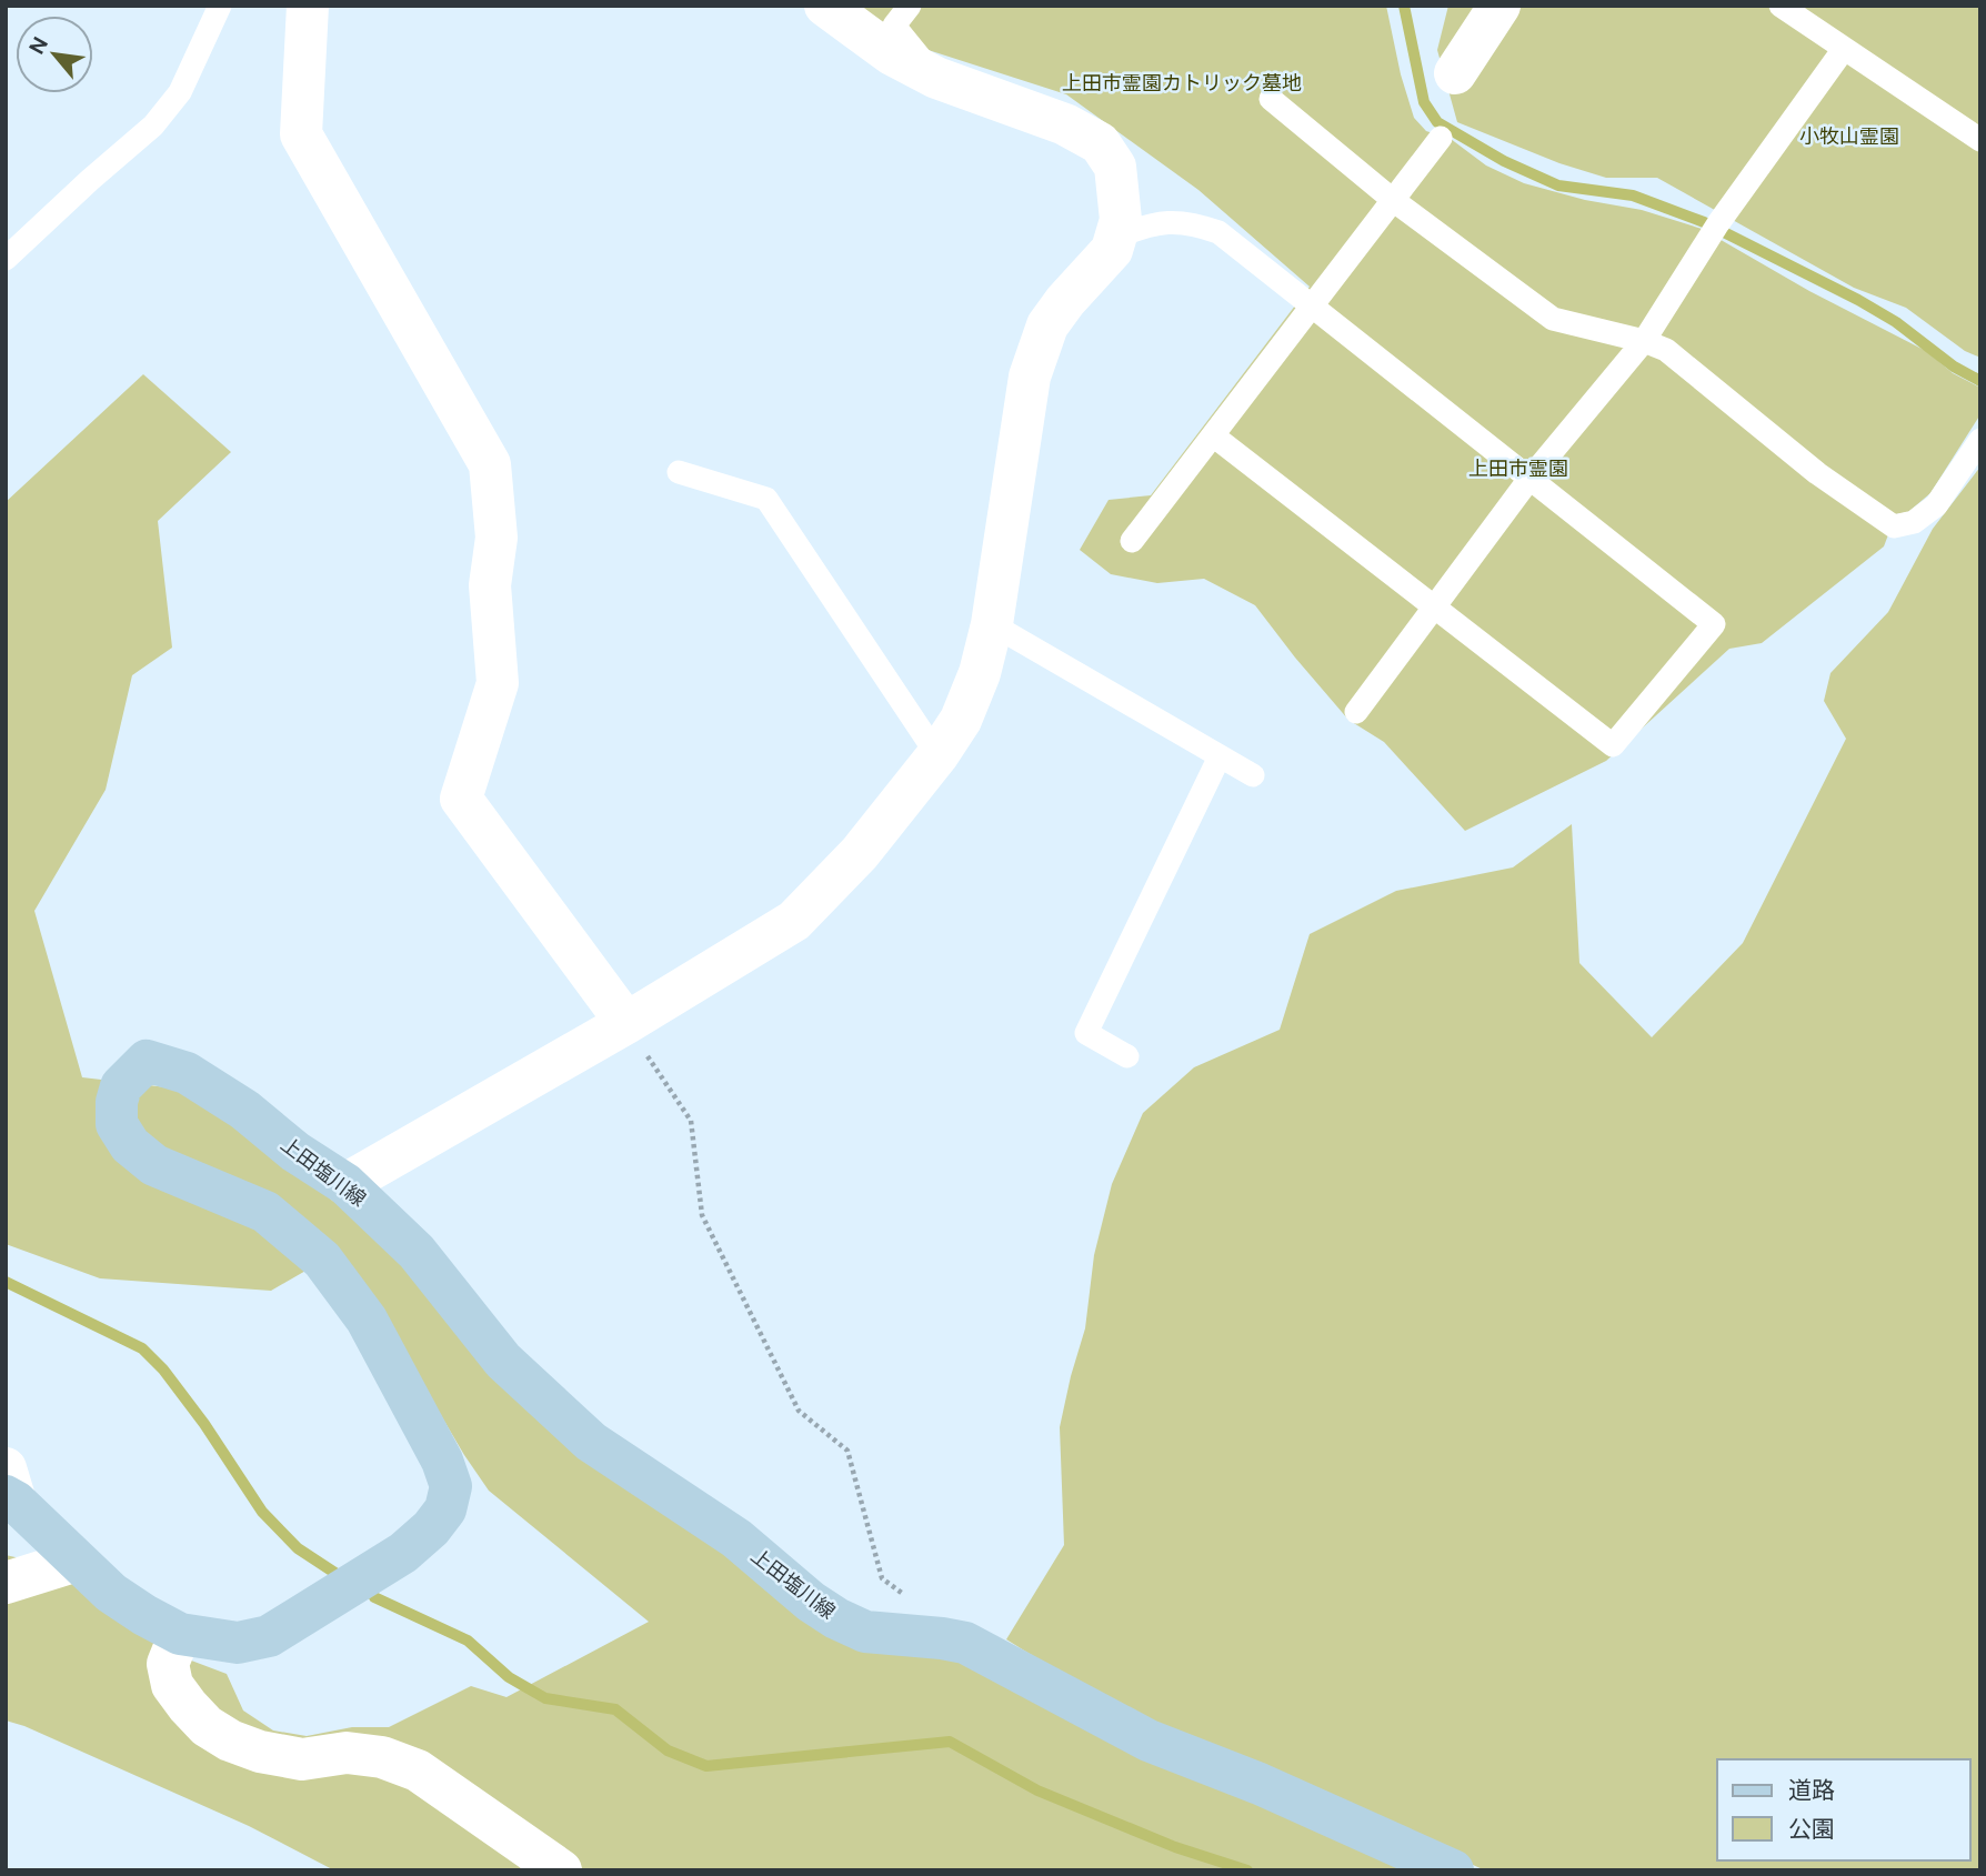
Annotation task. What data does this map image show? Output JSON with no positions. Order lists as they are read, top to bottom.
{
  "streets": {
    "main road": ["上田塩川線"]
  },
  "parks": ["上田市霊園カトリック墓地", "小牧山霊園", "上田市霊園"],
  "legend": ["道路", "公園"],
  "north": "top left"
}
